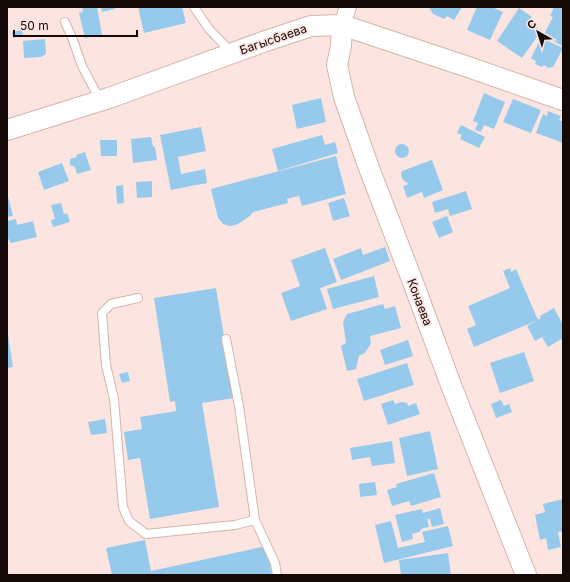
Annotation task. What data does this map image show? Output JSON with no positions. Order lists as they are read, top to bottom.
{
  "streets": {
    "street": ["Багысбаева", "Конаева"]
  },
  "crossings": [
    ["Багысбаева", "Конаева"]
  ],
  "scale_bar": "50 m",
  "north": "top left"
}
